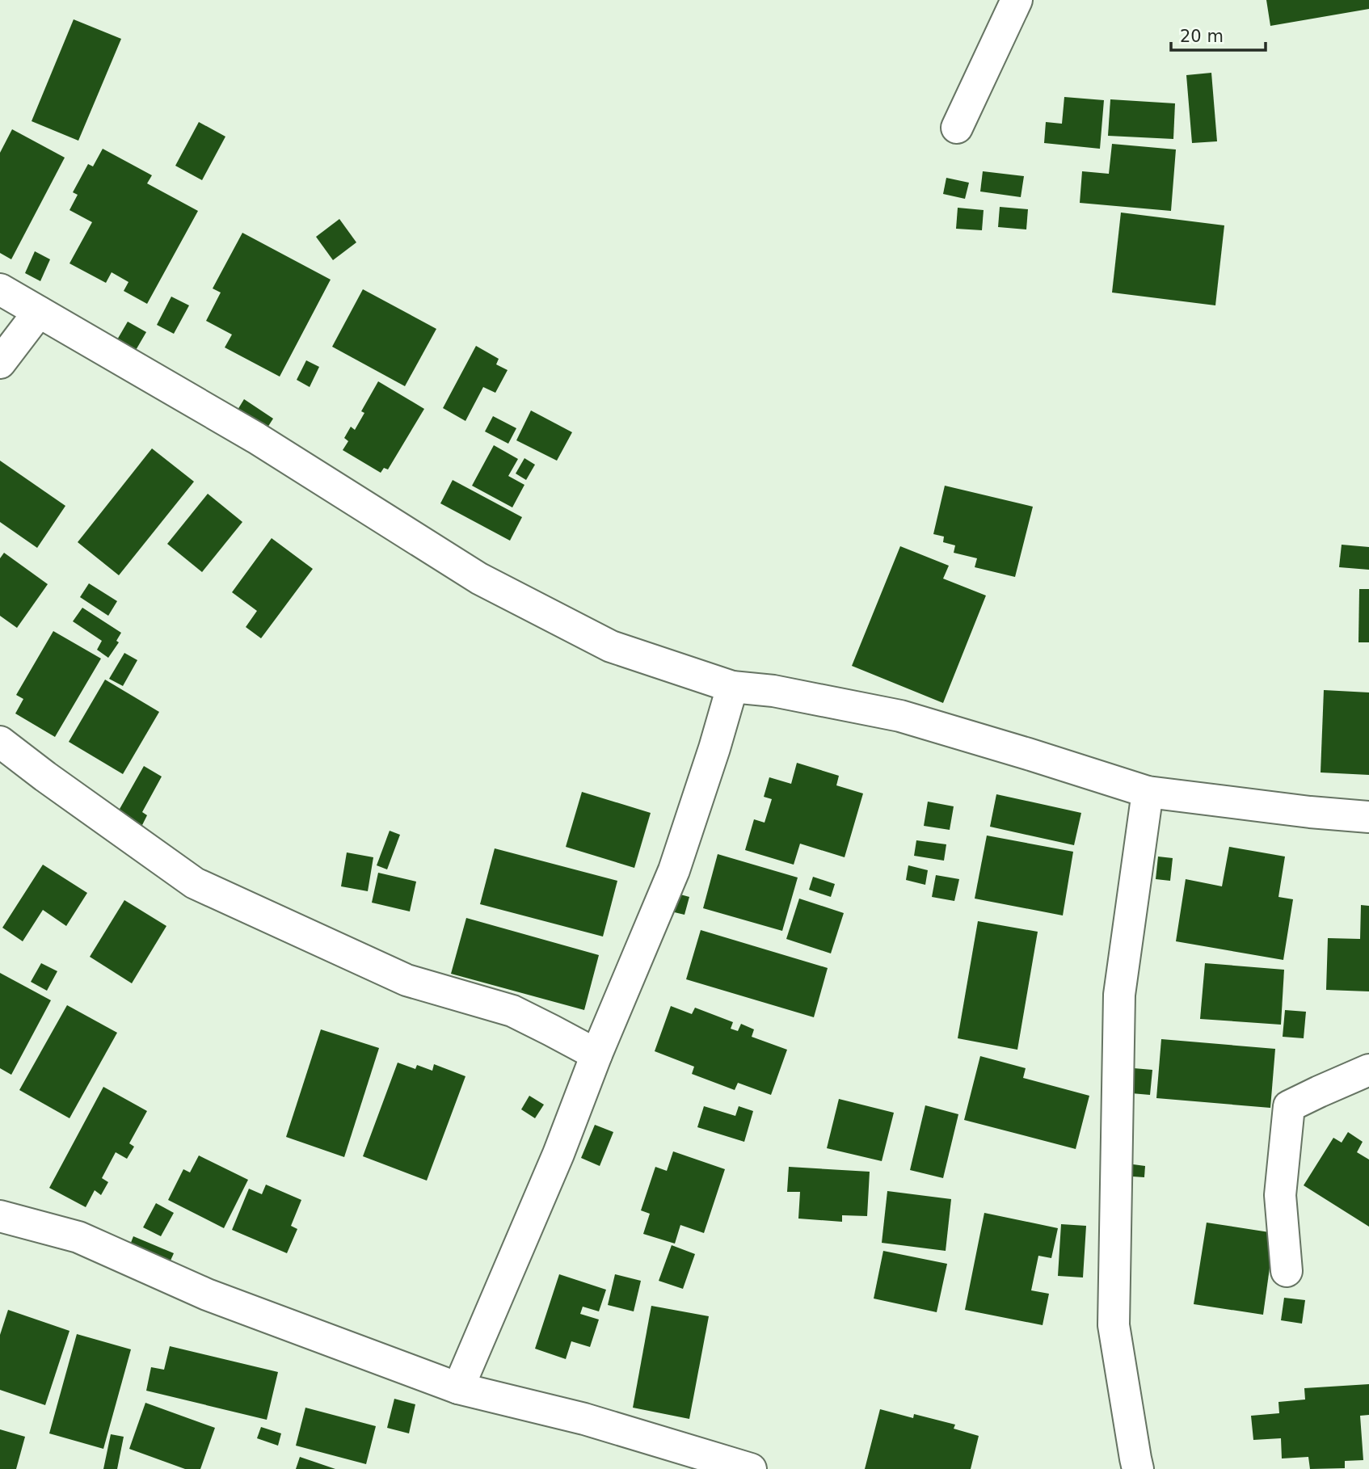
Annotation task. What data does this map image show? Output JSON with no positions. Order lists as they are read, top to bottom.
{
  "scale_bar": "20 m"
}
